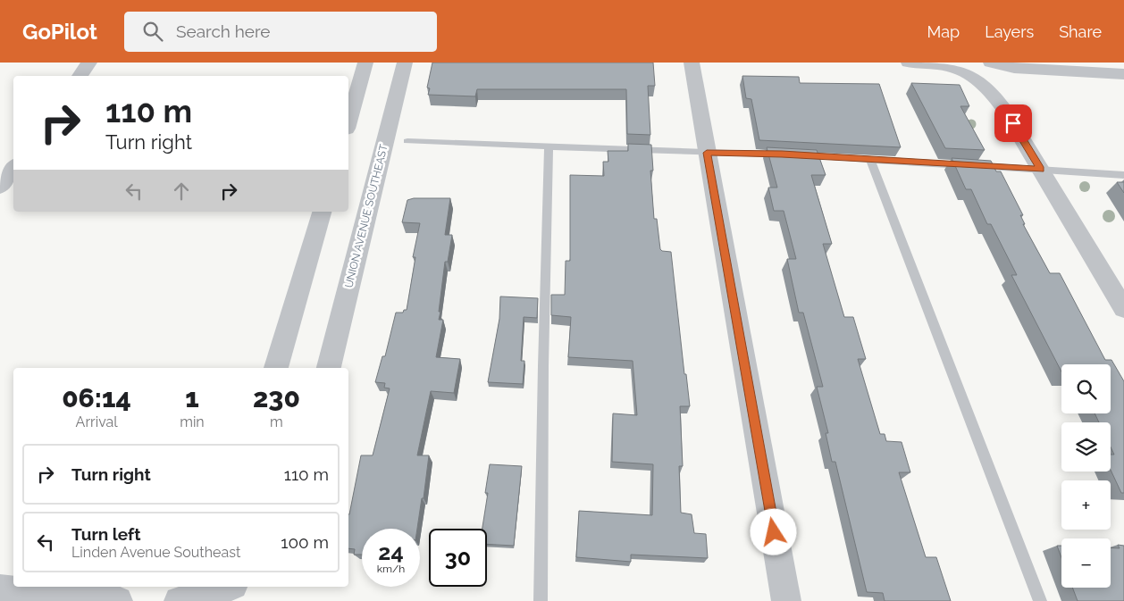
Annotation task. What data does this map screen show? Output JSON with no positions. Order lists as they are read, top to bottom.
{
  "streets": {
    "street": ["UNION AVENUE SOUTHEAST"]
  },
  "page": {
    "header": "GoPilot",
    "search": "Search here",
    "nav": ["Map", "Layers", "Share"],
    "turn": ["110 m", "Turn right"],
    "map_buttons": ["+", "−"],
    "eta": [
      "06:14",
      "Arrival",
      "1",
      "min",
      "230",
      "m"
    ],
    "list": [
      {
        "name": "Turn right",
        "value": "110 m"
      },
      {
        "name": "Turn left",
        "note": "Linden Avenue Southeast",
        "value": "100 m"
      }
    ],
    "speed": "24 km/h",
    "limit": "30"
  }
}
